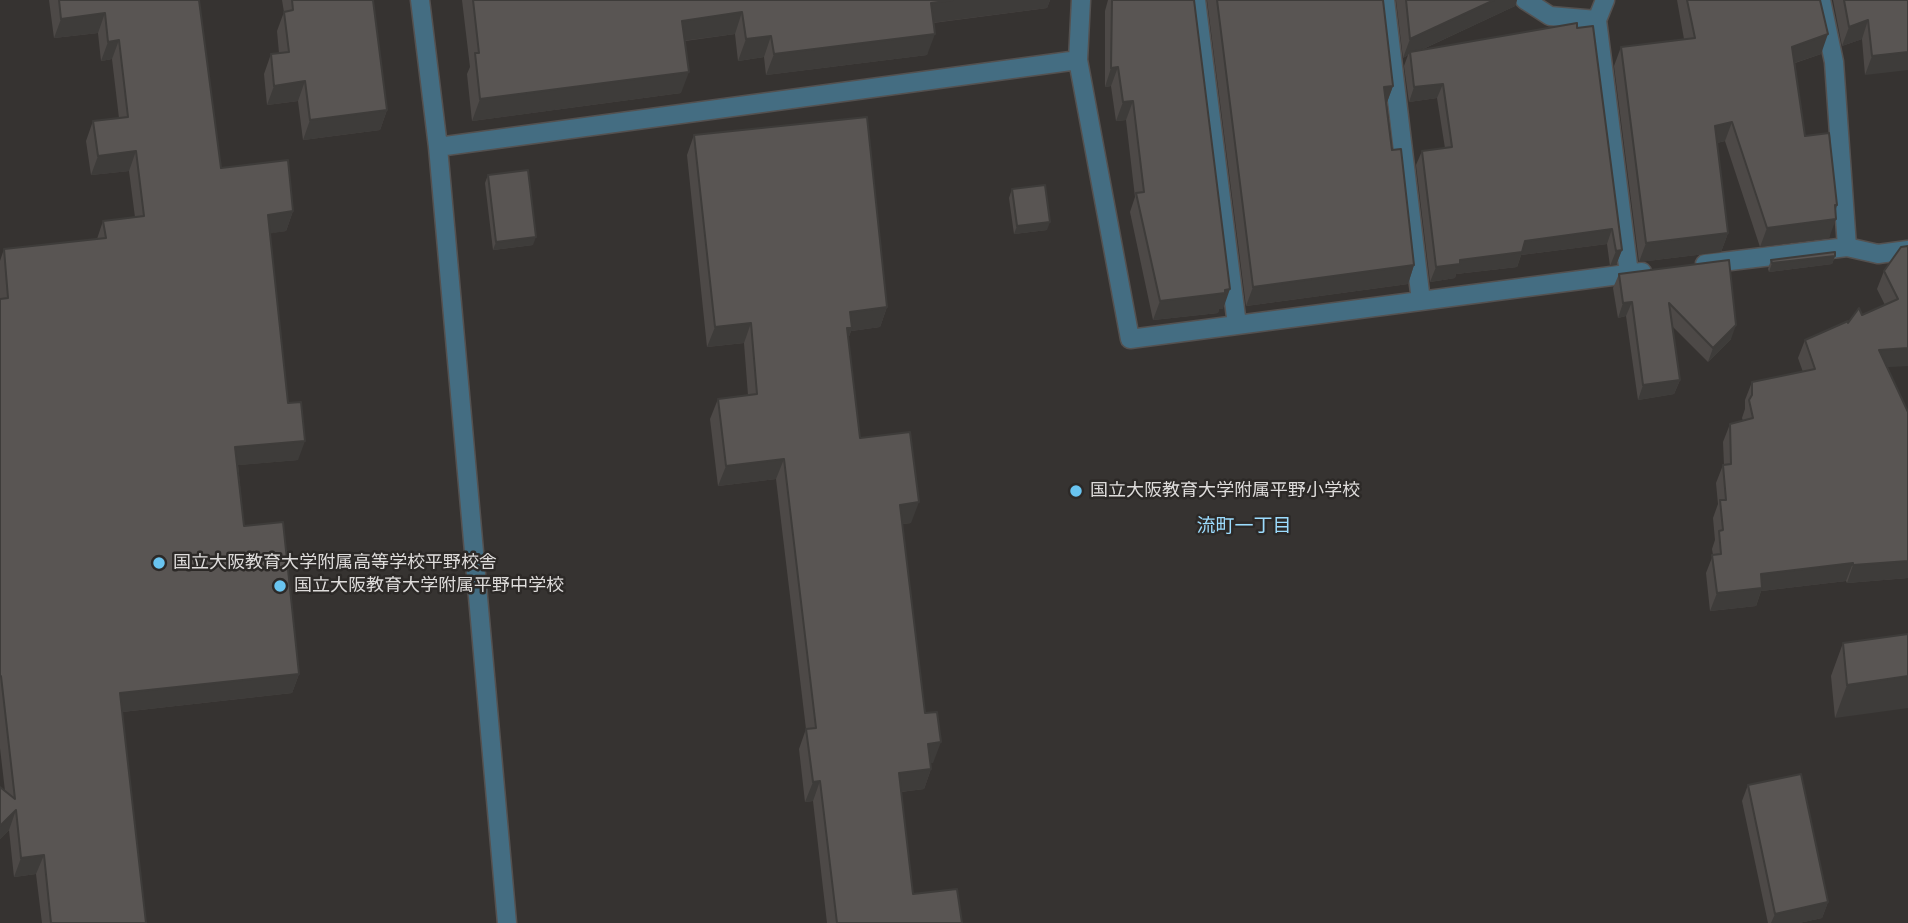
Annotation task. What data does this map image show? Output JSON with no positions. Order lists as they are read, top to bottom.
{
  "districts": ["流町一丁目"],
  "places": ["国立大阪教育大学附属平野小学校", "国立大阪教育大学附属高等学校平野校舎", "国立大阪教育大学附属平野中学校"]
}
